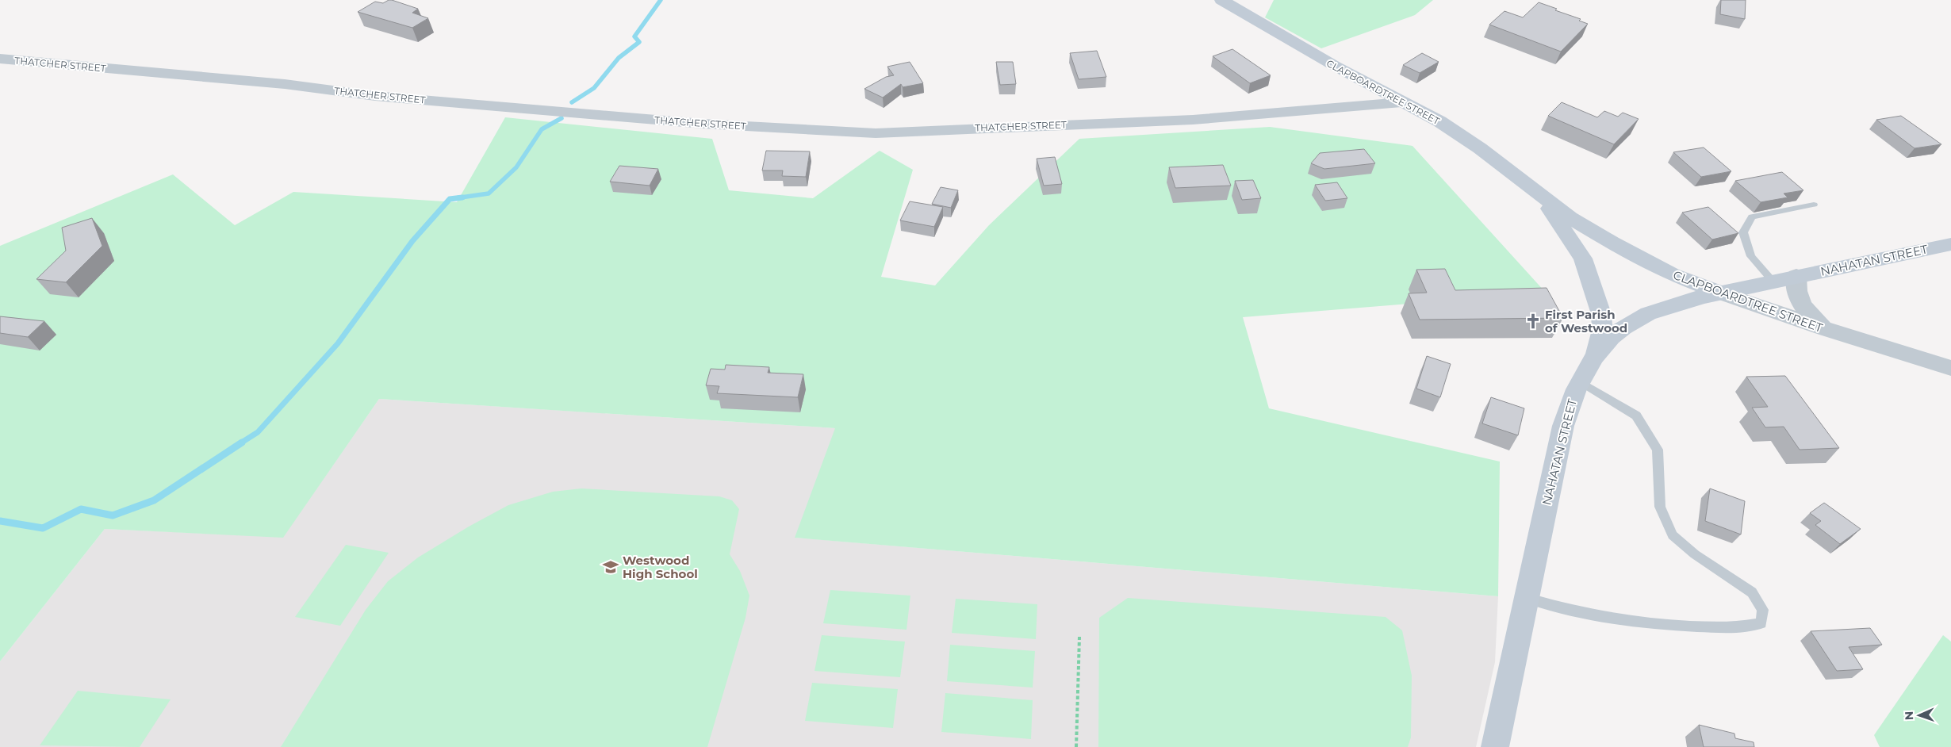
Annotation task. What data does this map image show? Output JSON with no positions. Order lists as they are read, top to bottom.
{
  "streets": {
    "main road": ["CLAPBOARDTREE STREET", "NAHATAN STREET"],
    "street": ["THATCHER STREET"]
  },
  "crossings": [
    ["THATCHER STREET", "CLAPBOARDTREE STREET"],
    ["CLAPBOARDTREE STREET", "NAHATAN STREET"]
  ],
  "places": {
    "church": ["First Parish of Westwood"],
    "school or university": ["Westwood High School"]
  },
  "north": "left"
}
